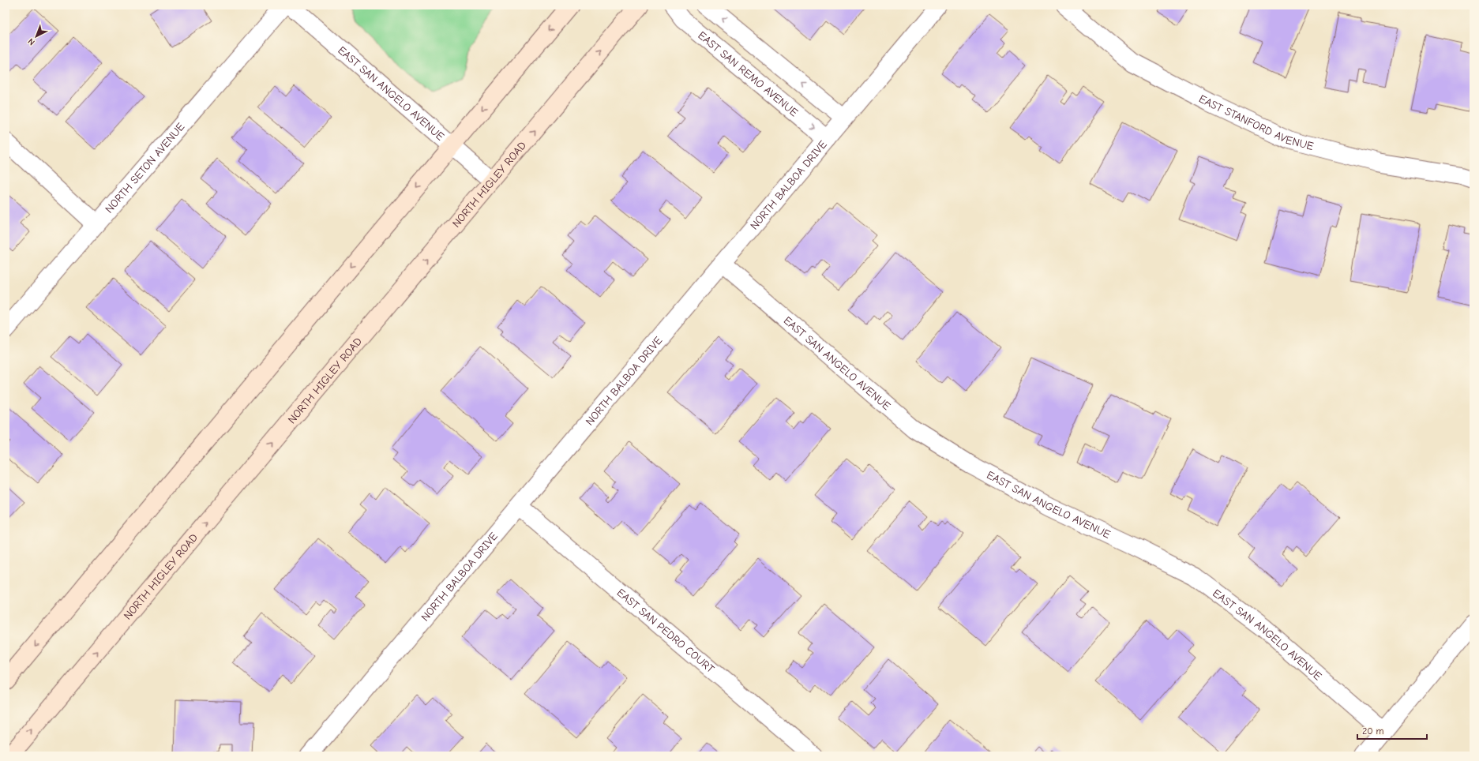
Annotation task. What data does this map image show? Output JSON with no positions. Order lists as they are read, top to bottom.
{
  "streets": {
    "main road": ["NORTH HIGLEY ROAD"],
    "street": [
      "EAST SAN REMO AVENUE",
      "EAST SAN ANGELO AVENUE",
      "EAST STANFORD AVENUE",
      "NORTH SETON AVENUE",
      "NORTH BALBOA DRIVE",
      "EAST SAN PEDRO COURT"
    ]
  },
  "crossings": [
    ["EAST SAN REMO AVENUE", "NORTH BALBOA DRIVE"],
    ["EAST SAN ANGELO AVENUE", "NORTH HIGLEY ROAD"],
    ["EAST SAN ANGELO AVENUE", "NORTH BALBOA DRIVE"],
    ["NORTH BALBOA DRIVE", "EAST SAN PEDRO COURT"]
  ],
  "scale_bar": "20 m",
  "north": "bottom left"
}
